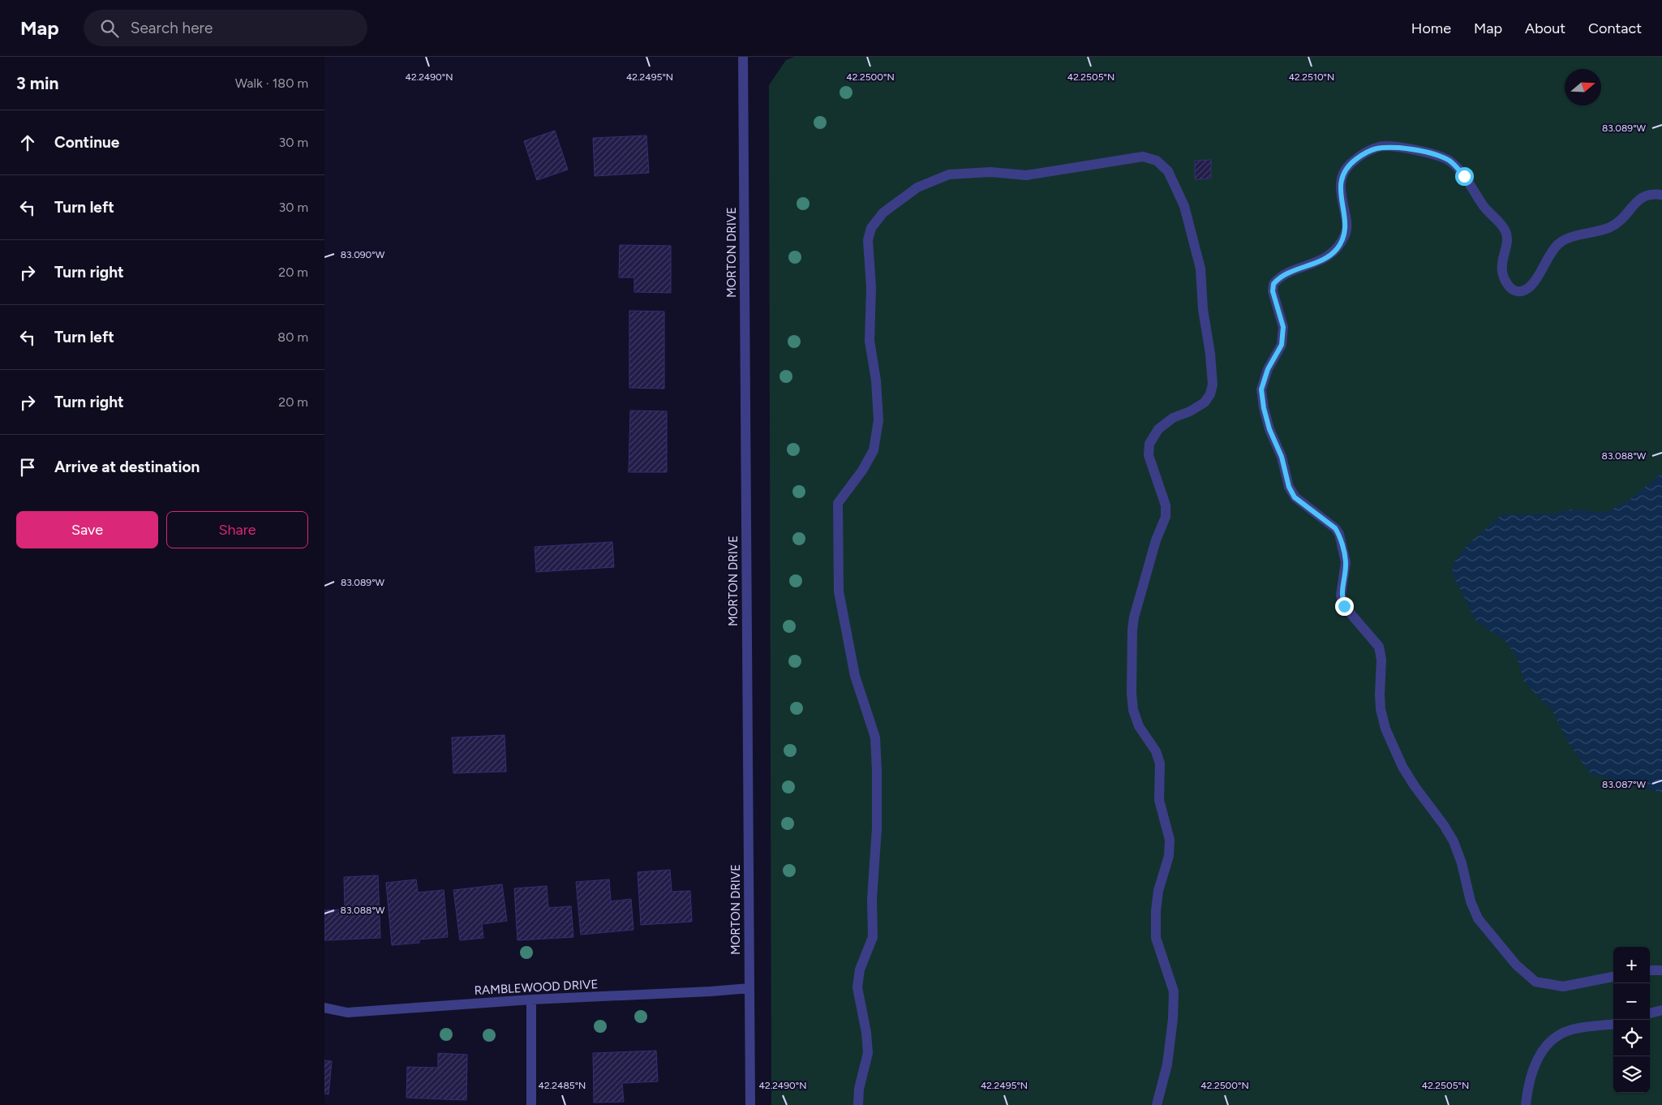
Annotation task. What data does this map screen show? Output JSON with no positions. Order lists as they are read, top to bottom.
{
  "streets": {
    "street": ["MORTON DRIVE", "RAMBLEWOOD DRIVE"]
  },
  "crossings": [
    ["MORTON DRIVE", "RAMBLEWOOD DRIVE"]
  ],
  "north": "right",
  "page": {
    "header": "Map",
    "search": "Search here",
    "nav": [
      "Home",
      "Map",
      "About",
      "Contact"
    ],
    "heading": ["3 min", "Walk · 180 m"],
    "list": [
      ["Continue", "30 m"],
      ["Turn left", "30 m"],
      ["Turn right", "20 m"],
      ["Turn left", "80 m"],
      ["Turn right", "20 m"],
      "Arrive at destination"
    ],
    "buttons": ["Save", "Share"],
    "map_buttons": ["+", "−"]
  },
  "coordinates": [
    "42.2490°N",
    "42.2495°N",
    "42.2500°N",
    "42.2505°N",
    "42.2510°N",
    "83.089°W",
    "83.090°W",
    "83.088°W",
    "83.087°W",
    "42.2485°N"
  ]
}
